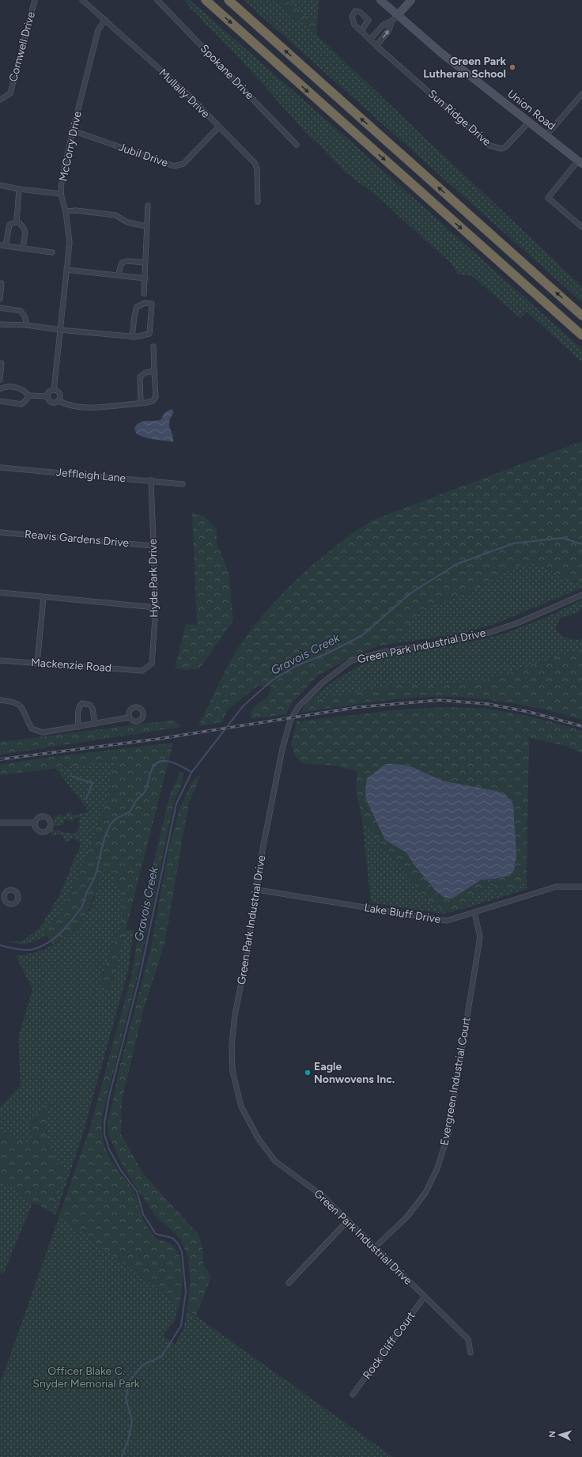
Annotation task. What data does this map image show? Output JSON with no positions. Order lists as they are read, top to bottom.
{
  "streets": {
    "main road": ["Union Road"],
    "street": [
      "Cornwell Drive",
      "Spokane Drive",
      "Mullally Drive",
      "Sun Ridge Drive",
      "McCorry Drive",
      "Jubil Drive",
      "Jeffleigh Lane",
      "Reavis Gardens Drive",
      "Hyde Park Drive",
      "Green Park Industrial Drive",
      "Mackenzie Road",
      "Lake Bluff Drive",
      "Evergreen Industrial Court",
      "Rock Cliff Court"
    ]
  },
  "crossings": [
    ["Mullally Drive", "McCorry Drive"],
    ["Mullally Drive", "Jubil Drive"],
    ["Union Road", "Sun Ridge Drive"],
    ["McCorry Drive", "Jubil Drive"],
    ["Jeffleigh Lane", "Hyde Park Drive"],
    ["Reavis Gardens Drive", "Hyde Park Drive"],
    ["Hyde Park Drive", "Mackenzie Road"],
    ["Green Park Industrial Drive", "Lake Bluff Drive"],
    ["Green Park Industrial Drive", "Evergreen Industrial Court"],
    ["Green Park Industrial Drive", "Rock Cliff Court"],
    ["Lake Bluff Drive", "Evergreen Industrial Court"]
  ],
  "water": ["Gravois Creek"],
  "parks": ["Officer Blake C. Snyder Memorial Park"],
  "places": ["Green Park Lutheran School", "Eagle Nonwovens Inc."],
  "north": "left"
}
